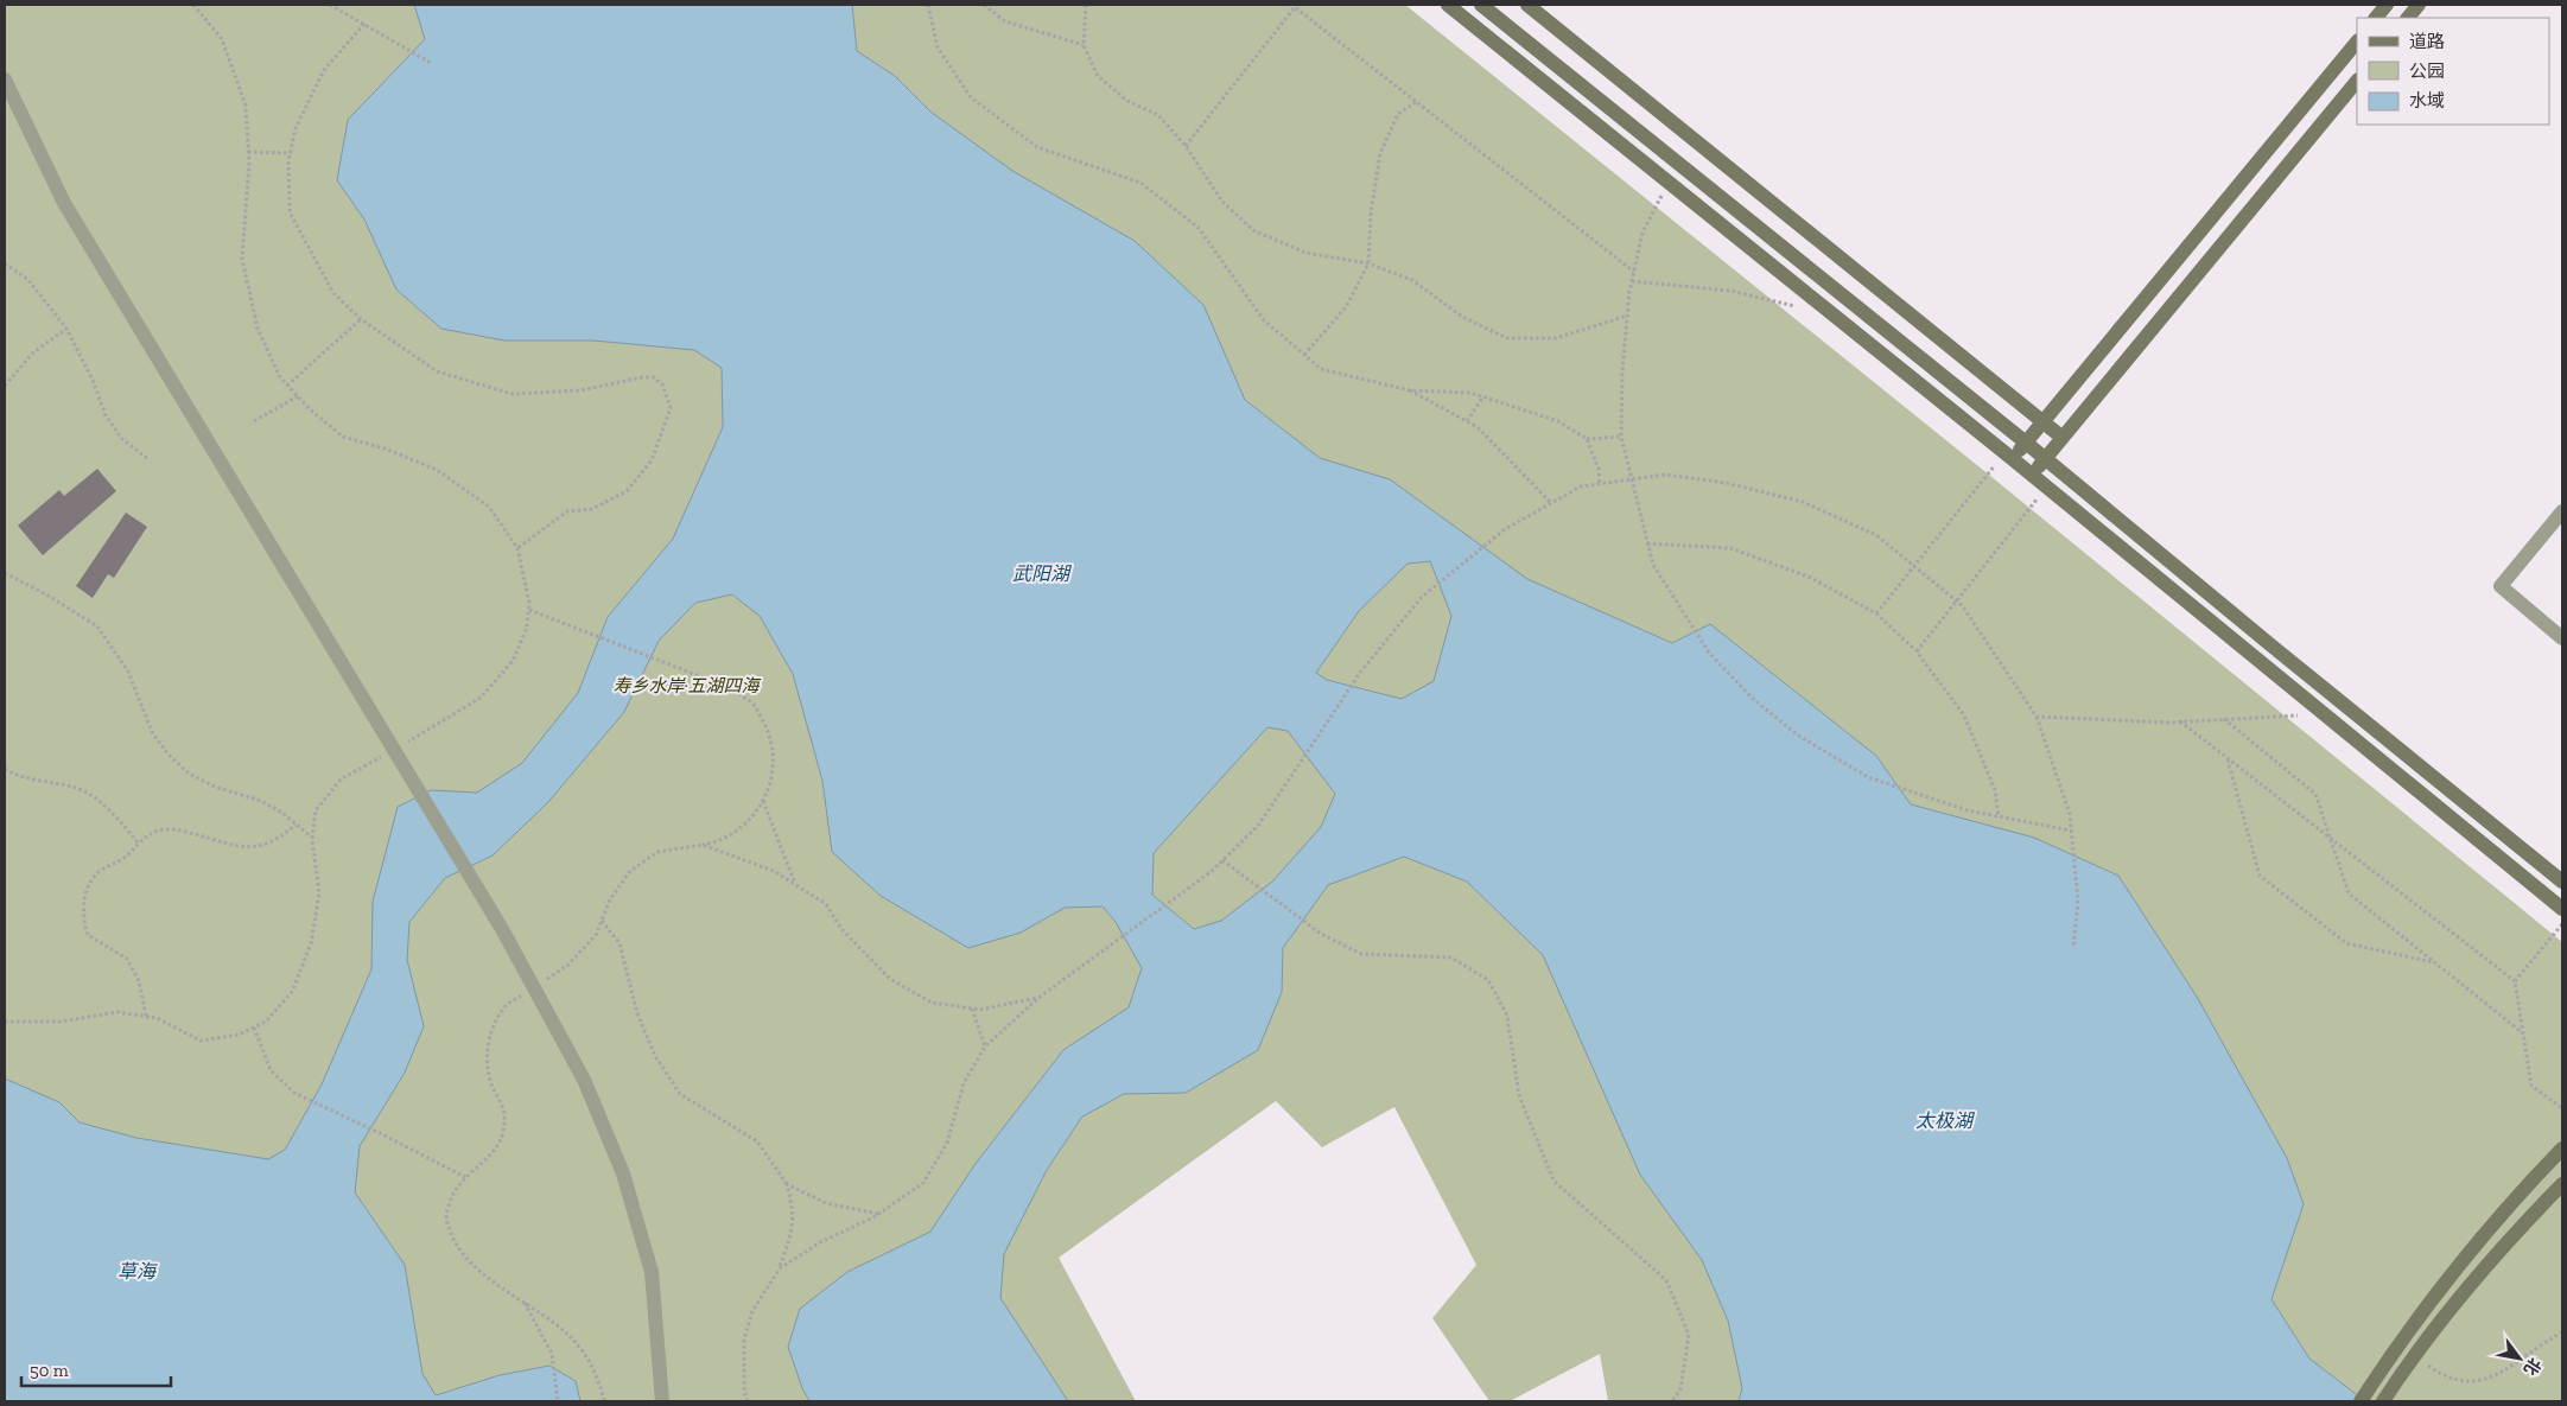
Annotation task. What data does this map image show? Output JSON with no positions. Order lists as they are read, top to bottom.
{
  "water": ["武阳湖", "太极湖", "草海"],
  "parks": ["寿乡水岸·五湖四海"],
  "legend": ["道路", "公园", "水域"],
  "scale_bar": "50 m",
  "north": "bottom right"
}
